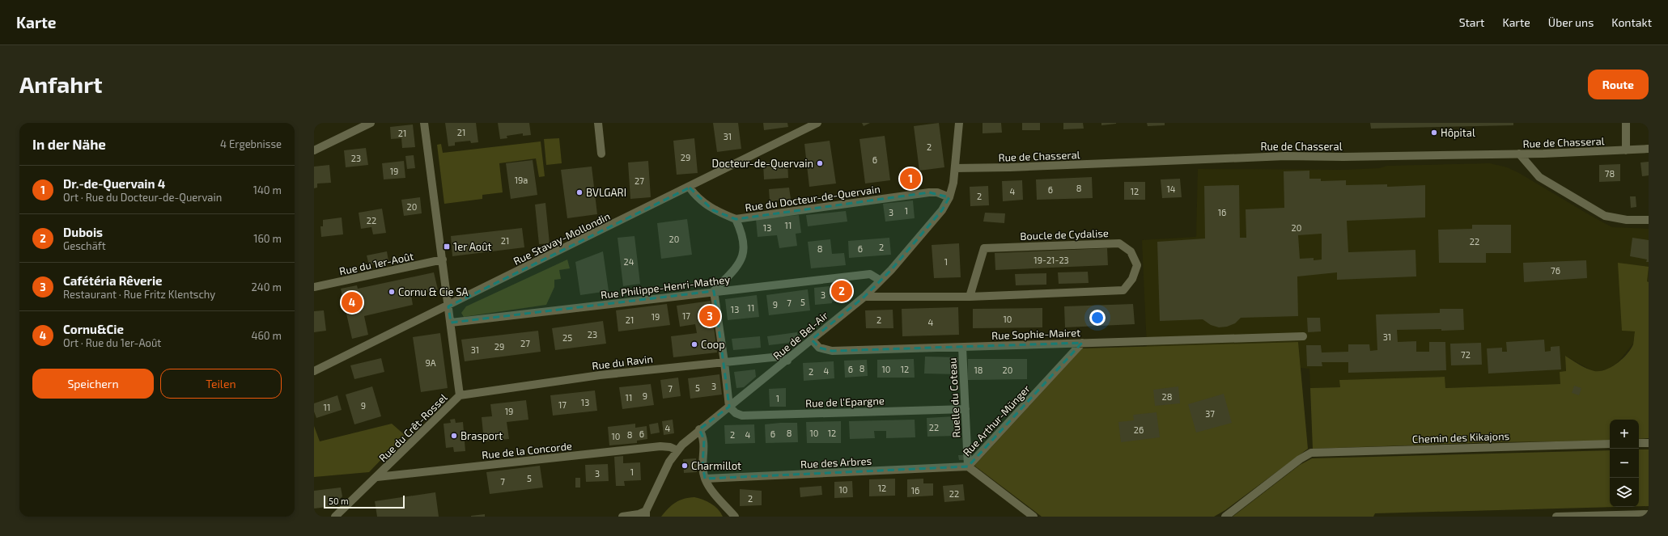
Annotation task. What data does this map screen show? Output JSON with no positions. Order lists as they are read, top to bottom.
{
  "streets": {
    "street": [
      "Rue de Chasseral",
      "Rue du Docteur-de-Quervain",
      "Boucle de Cydalise",
      "Rue Stavay-Mollondin",
      "Rue du 1er-Août",
      "Rue Philippe-Henri-Mathey",
      "Rue Sophie-Mairet",
      "Rue de Bel-Air",
      "Rue du Ravin",
      "Ruelle du Coteau",
      "Rue de l'Epargne",
      "Rue Arthur-Münger",
      "Rue du Crêt-Rossel",
      "Chemin des Kikajons",
      "Rue de la Concorde",
      "Rue des Arbres"
    ]
  },
  "crossings": [
    ["Rue de Chasseral", "Rue de Bel-Air"],
    ["Rue du Docteur-de-Quervain", "Rue Stavay-Mollondin"],
    ["Rue du Docteur-de-Quervain", "Rue de Bel-Air"],
    ["Boucle de Cydalise", "Rue de Bel-Air"],
    ["Rue Stavay-Mollondin", "Rue du Crêt-Rossel"],
    ["Rue du 1er-Août", "Rue du Crêt-Rossel"],
    ["Rue Philippe-Henri-Mathey", "Rue de Bel-Air"],
    ["Rue Philippe-Henri-Mathey", "Rue du Crêt-Rossel"],
    ["Rue Sophie-Mairet", "Rue de Bel-Air"],
    ["Rue Sophie-Mairet", "Ruelle du Coteau"],
    ["Rue Sophie-Mairet", "Rue Arthur-Münger"],
    ["Rue de Bel-Air", "Rue du Ravin"],
    ["Rue de Bel-Air", "Rue de l'Epargne"],
    ["Rue de Bel-Air", "Rue de la Concorde"],
    ["Rue du Ravin", "Rue du Crêt-Rossel"],
    ["Ruelle du Coteau", "Rue de l'Epargne"],
    ["Ruelle du Coteau", "Rue Arthur-Münger"],
    ["Ruelle du Coteau", "Rue des Arbres"],
    ["Rue Arthur-Münger", "Rue des Arbres"],
    ["Rue du Crêt-Rossel", "Rue de la Concorde"]
  ],
  "places": {
    "other": [
      "Hôpital",
      "Docteur-de-Quervain",
      "BVLGARI",
      "Cornu & Cie SA",
      "Coop",
      "Brasport",
      "Charmillot"
    ],
    "transit": ["1er Août"]
  },
  "house_numbers": [
    "21",
    "21",
    "31",
    "2",
    "29",
    "23",
    "6",
    "19",
    "78",
    "19a",
    "27",
    "8",
    "14",
    "6",
    "4",
    "12",
    "2",
    "20",
    "1",
    "3",
    "16",
    "22",
    "11",
    "13",
    "20",
    "20",
    "21",
    "22",
    "2",
    "8",
    "6",
    "19-21-23",
    "24",
    "1",
    "76",
    "3",
    "5",
    "7",
    "9",
    "11",
    "13",
    "17",
    "19",
    "10",
    "21",
    "2",
    "4",
    "23",
    "31",
    "25",
    "27",
    "29",
    "31",
    "72",
    "9A",
    "8",
    "6",
    "10",
    "12",
    "18",
    "20",
    "4",
    "2",
    "3",
    "5",
    "7",
    "9",
    "28",
    "11",
    "1",
    "13",
    "17",
    "9",
    "11",
    "19",
    "37",
    "22",
    "4",
    "26",
    "8",
    "10",
    "12",
    "6",
    "6",
    "8",
    "2",
    "4",
    "10",
    "1",
    "3",
    "5",
    "7",
    "12",
    "10",
    "16",
    "22",
    "2"
  ],
  "scale_bar": "50 m",
  "page": {
    "header": "Karte",
    "nav": [
      "Start",
      "Karte",
      "Über uns",
      "Kontakt"
    ],
    "buttons": [
      "Route",
      ["Speichern", "Teilen"]
    ],
    "title": "Anfahrt",
    "heading": ["In der Nähe", "4 Ergebnisse"],
    "list": [
      {
        "mark": "1",
        "name": "Dr.-de-Quervain 4",
        "note": "Ort · Rue du Docteur-de-Quervain",
        "value": "140 m"
      },
      {
        "mark": "2",
        "name": "Dubois",
        "note": "Geschäft",
        "value": "160 m"
      },
      {
        "mark": "3",
        "name": "Cafétéria Rêverie",
        "note": "Restaurant · Rue Fritz Klentschy",
        "value": "240 m"
      },
      {
        "mark": "4",
        "name": "Cornu&Cie",
        "note": "Ort · Rue du 1er-Août",
        "value": "460 m"
      }
    ],
    "pins": [
      "1",
      "2",
      "4",
      "3"
    ],
    "map_buttons": ["+", "−"],
    "scale": "50 m"
  }
}
